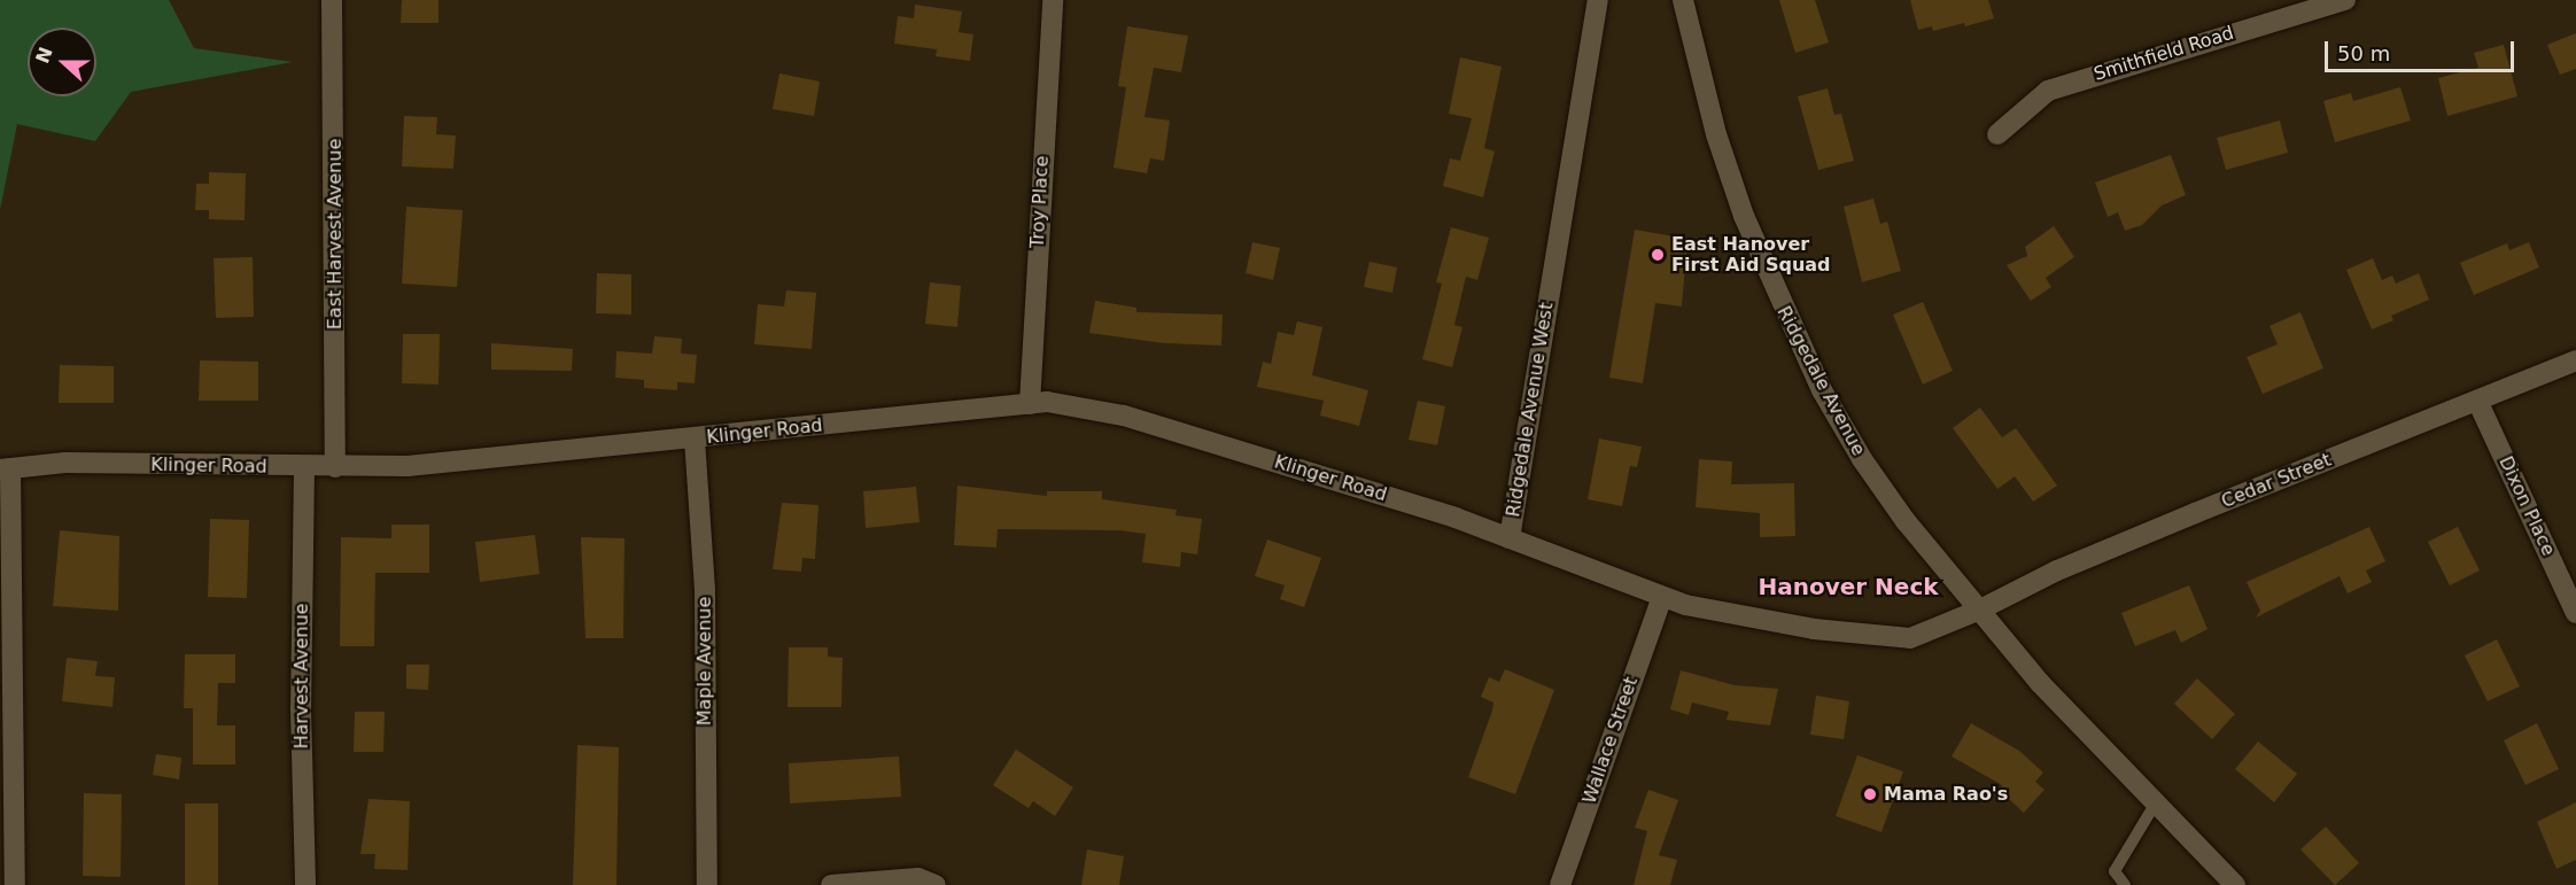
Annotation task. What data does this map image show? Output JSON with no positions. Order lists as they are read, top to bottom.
{
  "streets": {
    "street": [
      "Smithfield Road",
      "Troy Place",
      "East Harvest Avenue",
      "Ridgedale Avenue",
      "Ridgedale Avenue West",
      "Klinger Road",
      "Cedar Street",
      "Dixon Place",
      "Maple Avenue",
      "Harvest Avenue",
      "Wallace Street"
    ]
  },
  "crossings": [
    ["Troy Place", "Klinger Road"],
    ["East Harvest Avenue", "Klinger Road"],
    ["Ridgedale Avenue", "Ridgedale Avenue West"],
    ["Ridgedale Avenue", "Cedar Street"],
    ["Ridgedale Avenue West", "Klinger Road"],
    ["Ridgedale Avenue West", "Cedar Street"],
    ["Ridgedale Avenue West", "Wallace Street"],
    ["Klinger Road", "Maple Avenue"],
    ["Klinger Road", "Harvest Avenue"],
    ["Cedar Street", "Dixon Place"]
  ],
  "districts": ["Hanover Neck"],
  "places": ["East Hanover First Aid Squad", "Mama Rao's"],
  "scale_bar": "50 m",
  "north": "left"
}
